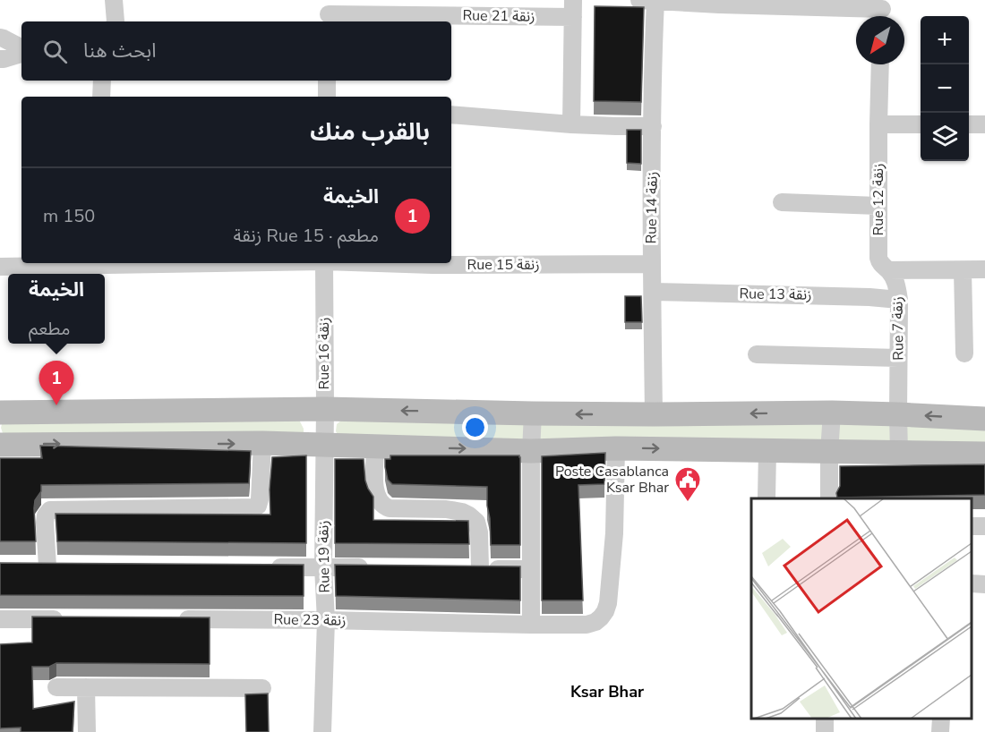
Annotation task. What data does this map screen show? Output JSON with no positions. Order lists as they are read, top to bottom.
{
  "streets": {
    "street": [
      "Rue 21 زنقة",
      "Rue 12 زنقة",
      "Rue 14 زنقة",
      "Rue 15 زنقة",
      "Rue 13 زنقة",
      "Rue 7 زنقة",
      "Rue 16 زنقة",
      "Rue 19 زنقة",
      "Rue 23 زنقة"
    ]
  },
  "crossings": [
    ["Rue 12 زنقة", "Rue 7 زنقة"],
    ["Rue 14 زنقة", "Rue 15 زنقة"],
    ["Rue 14 زنقة", "Rue 13 زنقة"],
    ["Rue 13 زنقة", "Rue 7 زنقة"],
    ["Rue 16 زنقة", "Rue 19 زنقة"],
    ["Rue 19 زنقة", "Rue 23 زنقة"]
  ],
  "districts": ["Ksar Bhar"],
  "places": {
    "public building": ["Poste Casablanca Ksar Bhar"]
  },
  "north": "bottom left",
  "page": {
    "map_buttons": ["+", "−"],
    "search": "ابحث هنا",
    "heading": "بالقرب منك",
    "list": [
      {
        "mark": "1",
        "name": "الخيمة",
        "note": "مطعم · Rue 15 زنقة",
        "value": "150 m"
      }
    ],
    "popup": ["الخيمة", "مطعم"],
    "pins": "1"
  }
}
